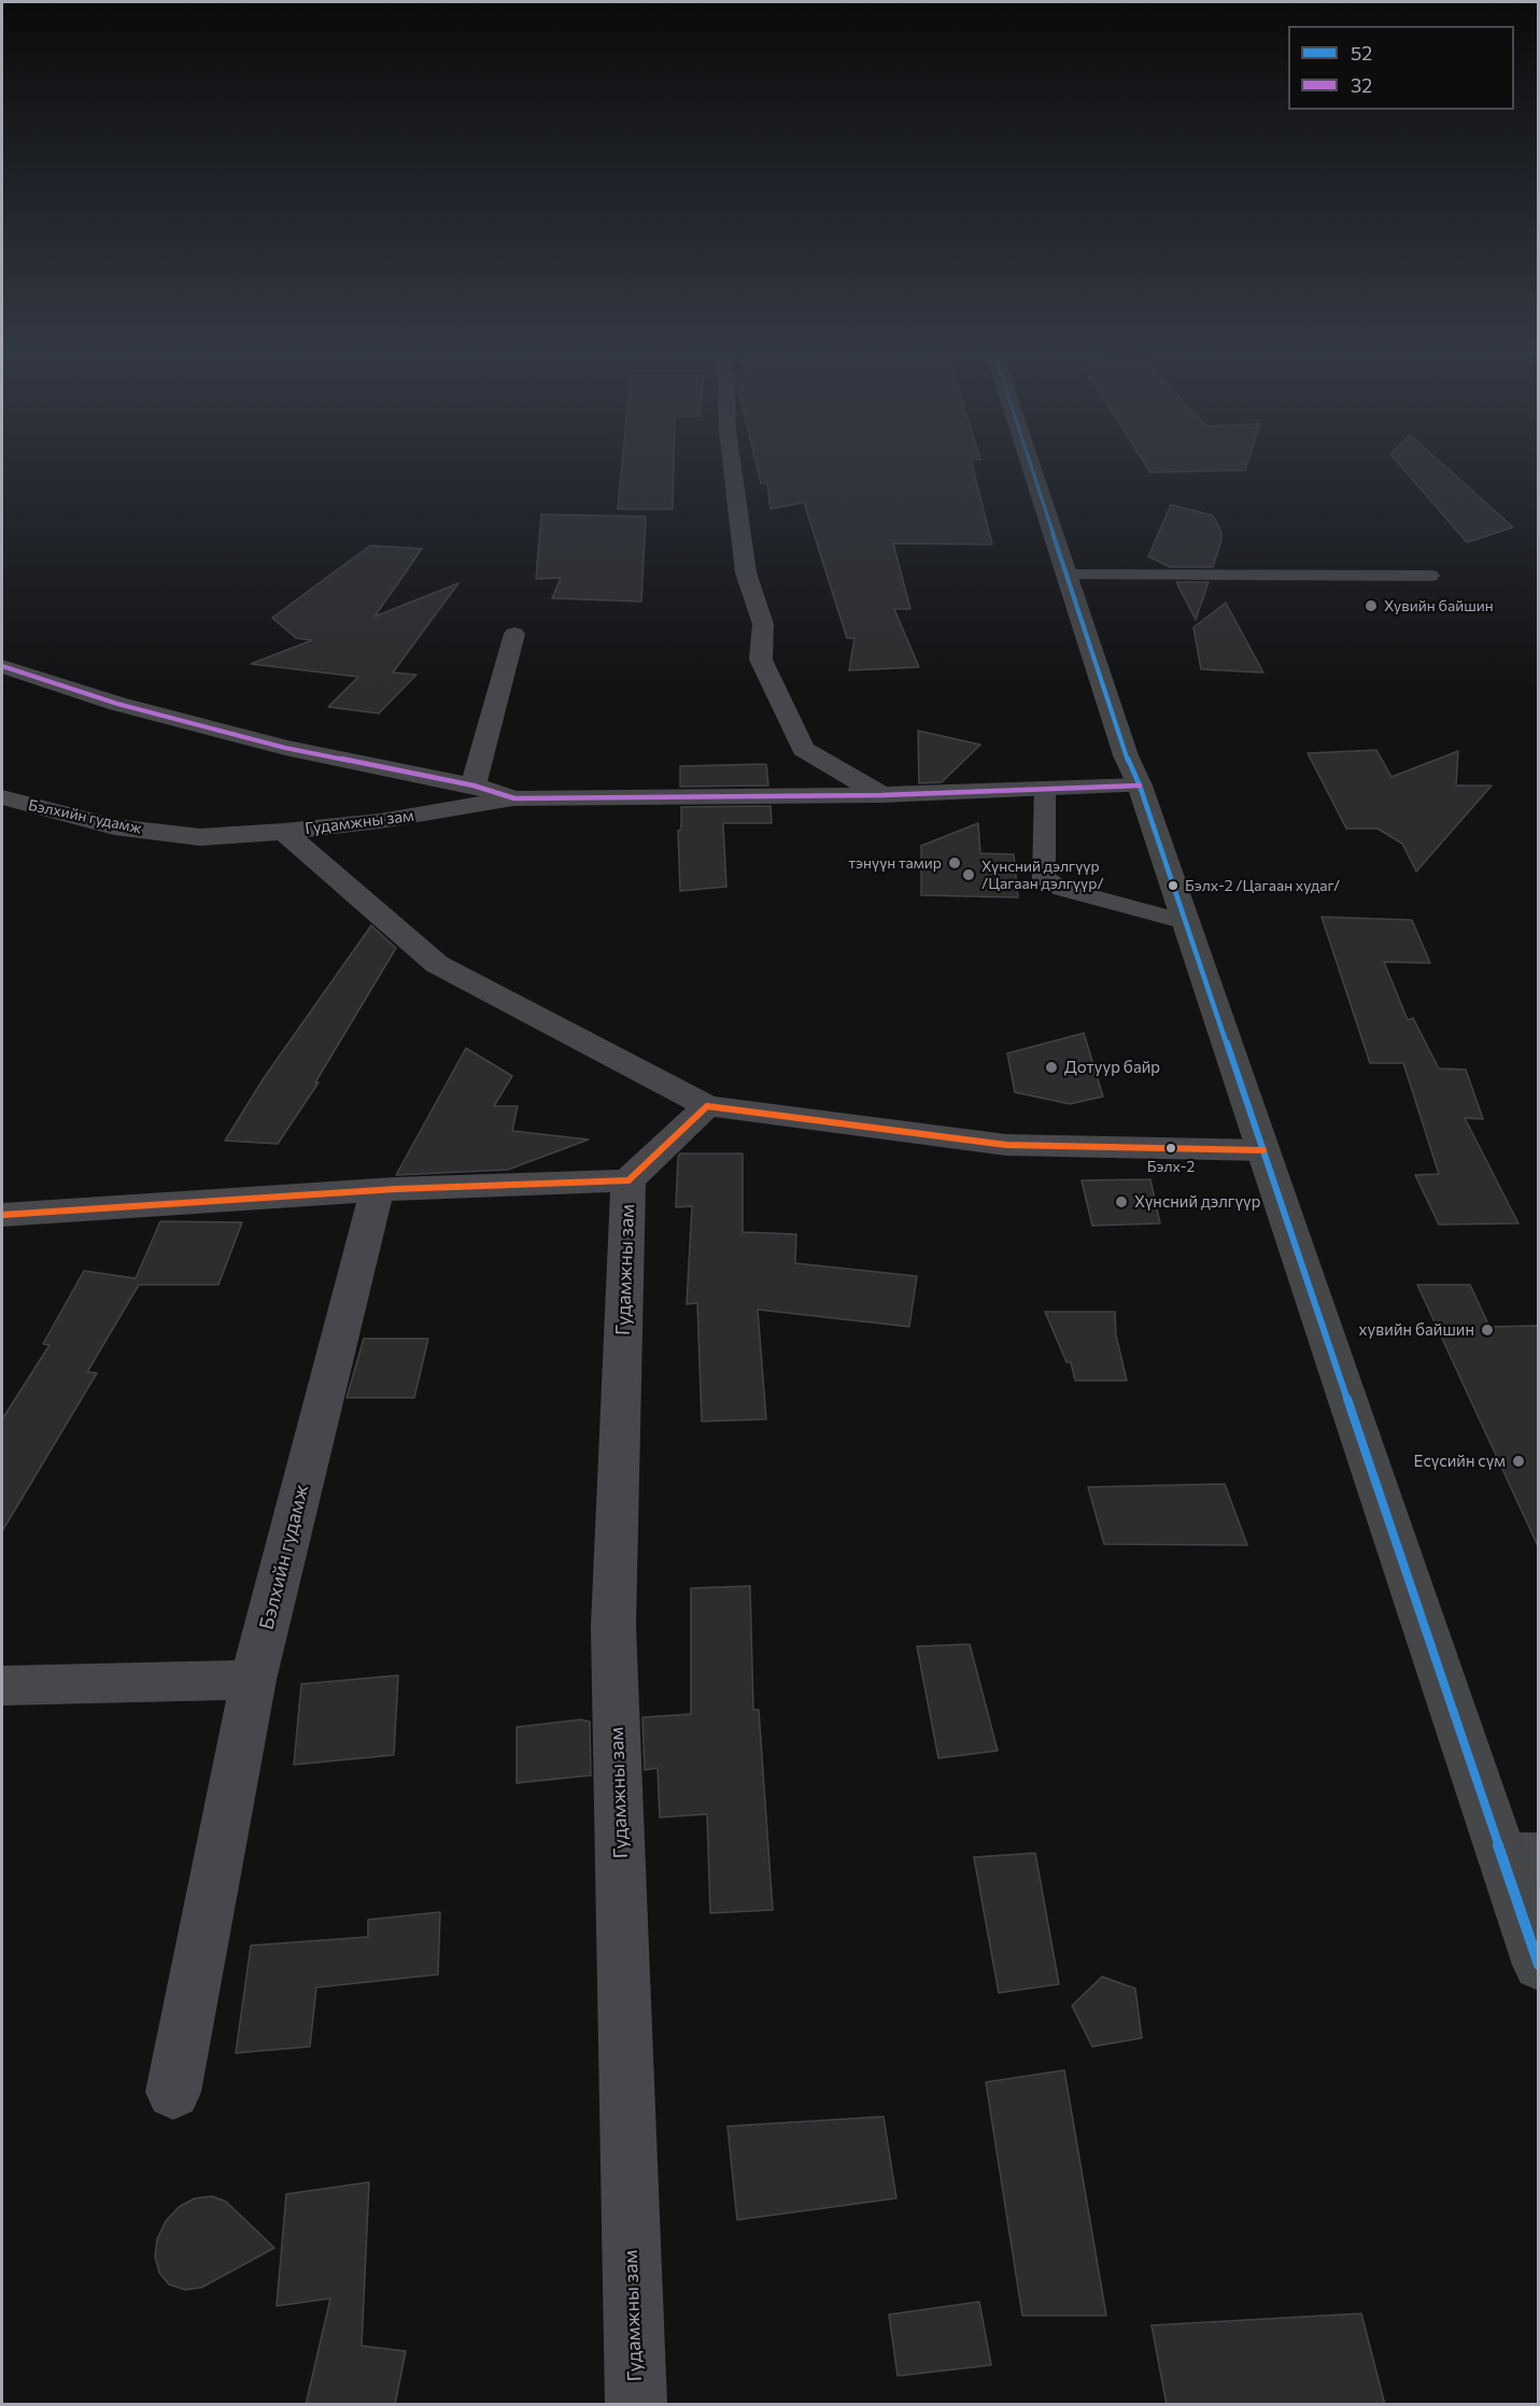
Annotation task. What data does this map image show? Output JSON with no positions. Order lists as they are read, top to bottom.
{
  "streets": {
    "street": ["Бэлхийн гудамж", "Гудамжны зам"]
  },
  "crossings": [
    ["Бэлхийн гудамж", "Гудамжны зам"]
  ],
  "places": [
    "Хувийн байшин",
    "тэнүүн тамир",
    "Хүнсний дэлгүүр /Цагаан дэлгүүр/",
    "Бэлх-2 /Цагаан худаг/",
    "Дотуур байр",
    "Бэлх-2",
    "Хүнсний дэлгүүр",
    "хувийн байшин",
    "Есүсийн сүм"
  ],
  "lines": ["transit line 52", "transit line 32"],
  "legend": ["52", "32"]
}
